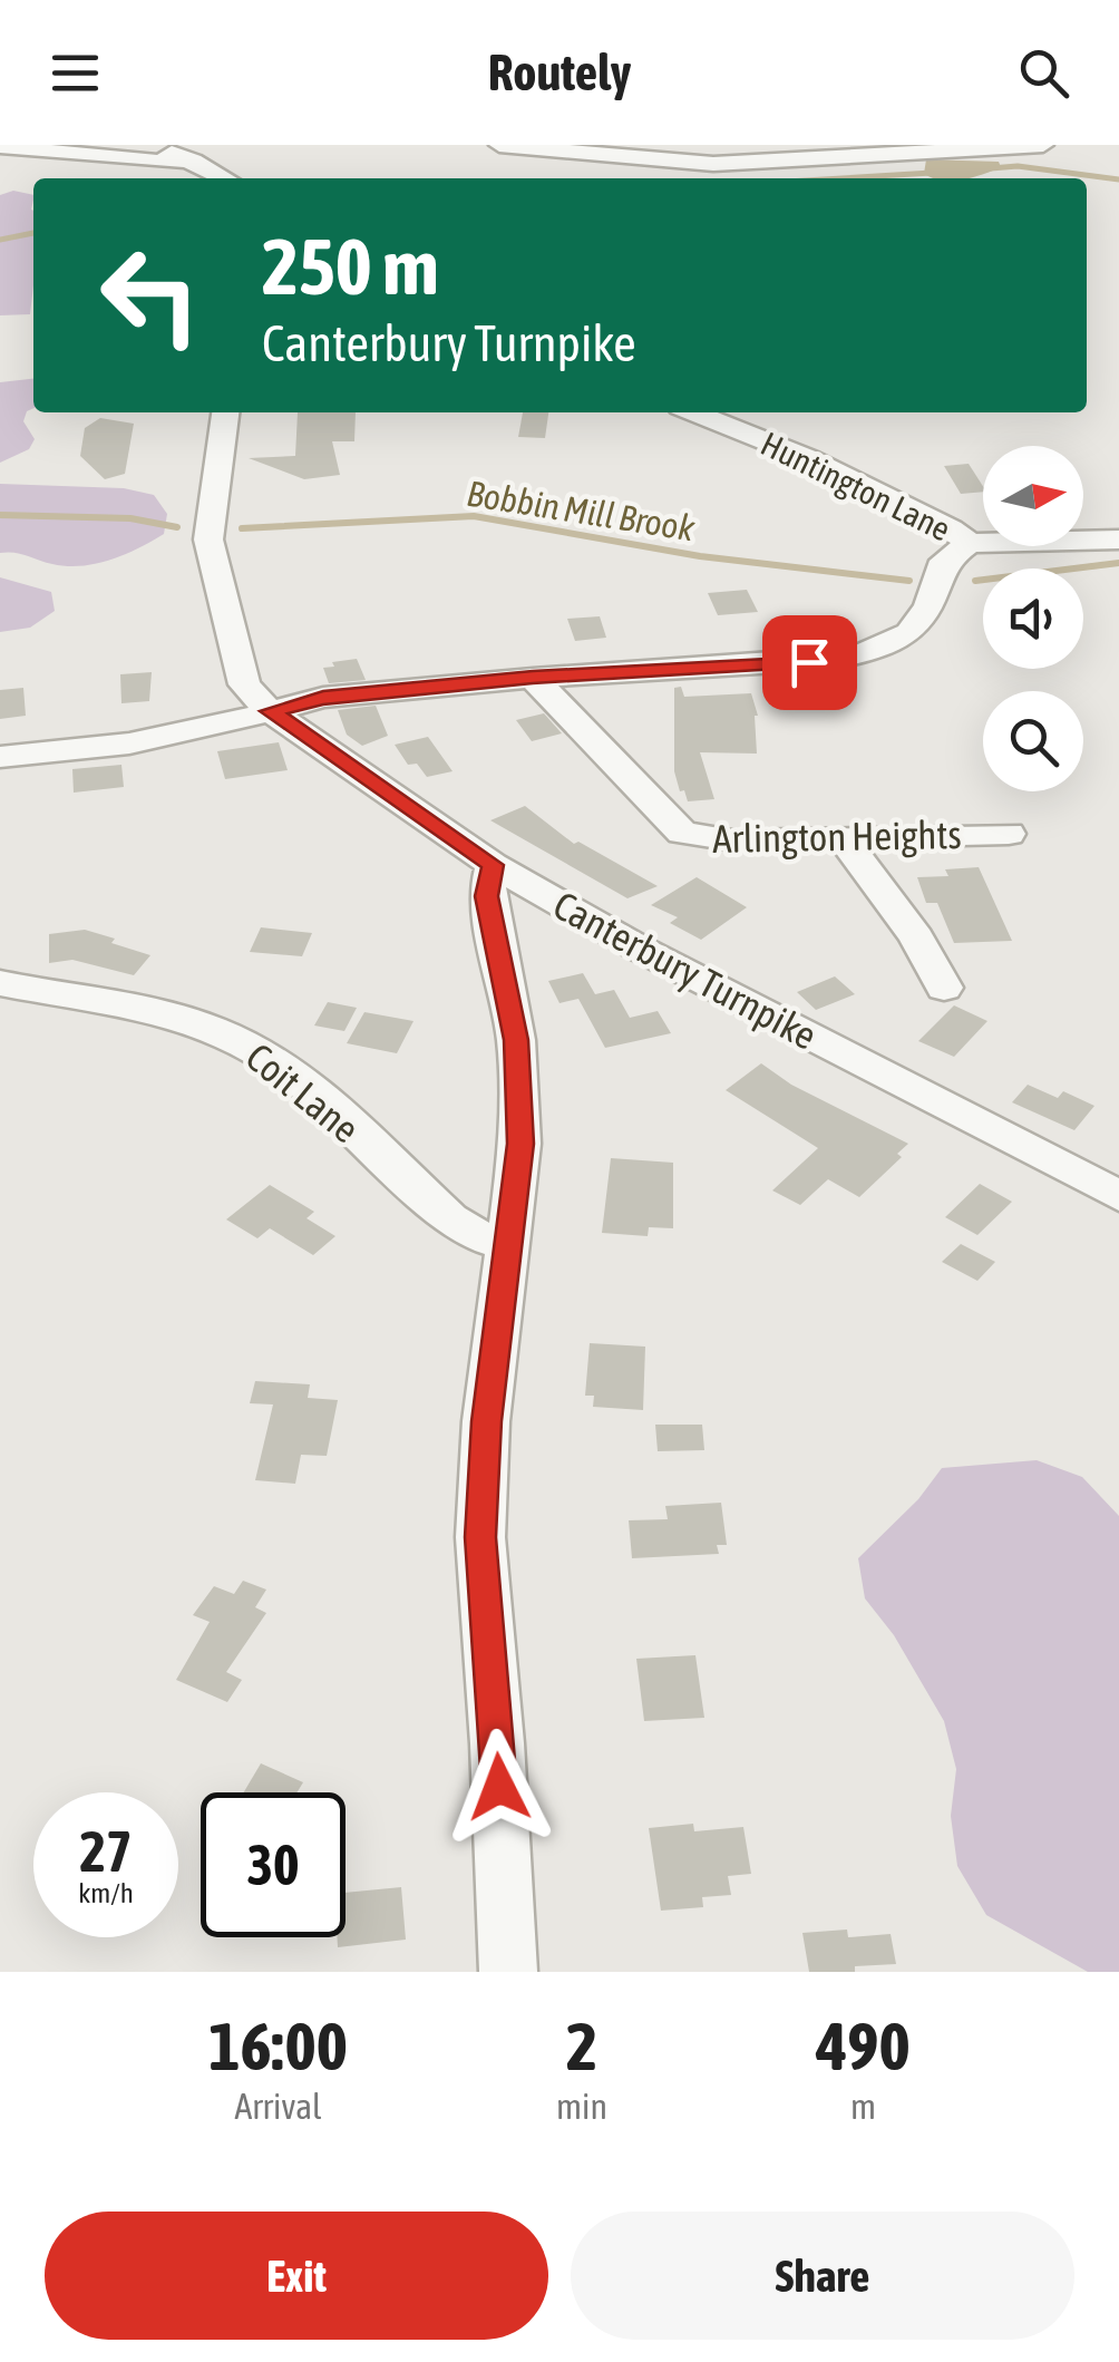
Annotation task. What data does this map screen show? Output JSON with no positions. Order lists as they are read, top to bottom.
{
  "streets": {
    "street": [
      "Huntington Lane",
      "Arlington Heights",
      "Canterbury Turnpike",
      "Coit Lane"
    ]
  },
  "water": ["Bobbin Mill Brook"],
  "north": "right",
  "page": {
    "header": "Routely",
    "turn": ["250 m", "Canterbury Turnpike"],
    "speed": "27 km/h",
    "limit": "30",
    "eta": [
      "16:00",
      "Arrival",
      "2",
      "min",
      "490",
      "m"
    ],
    "buttons": ["Exit", "Share"]
  }
}
